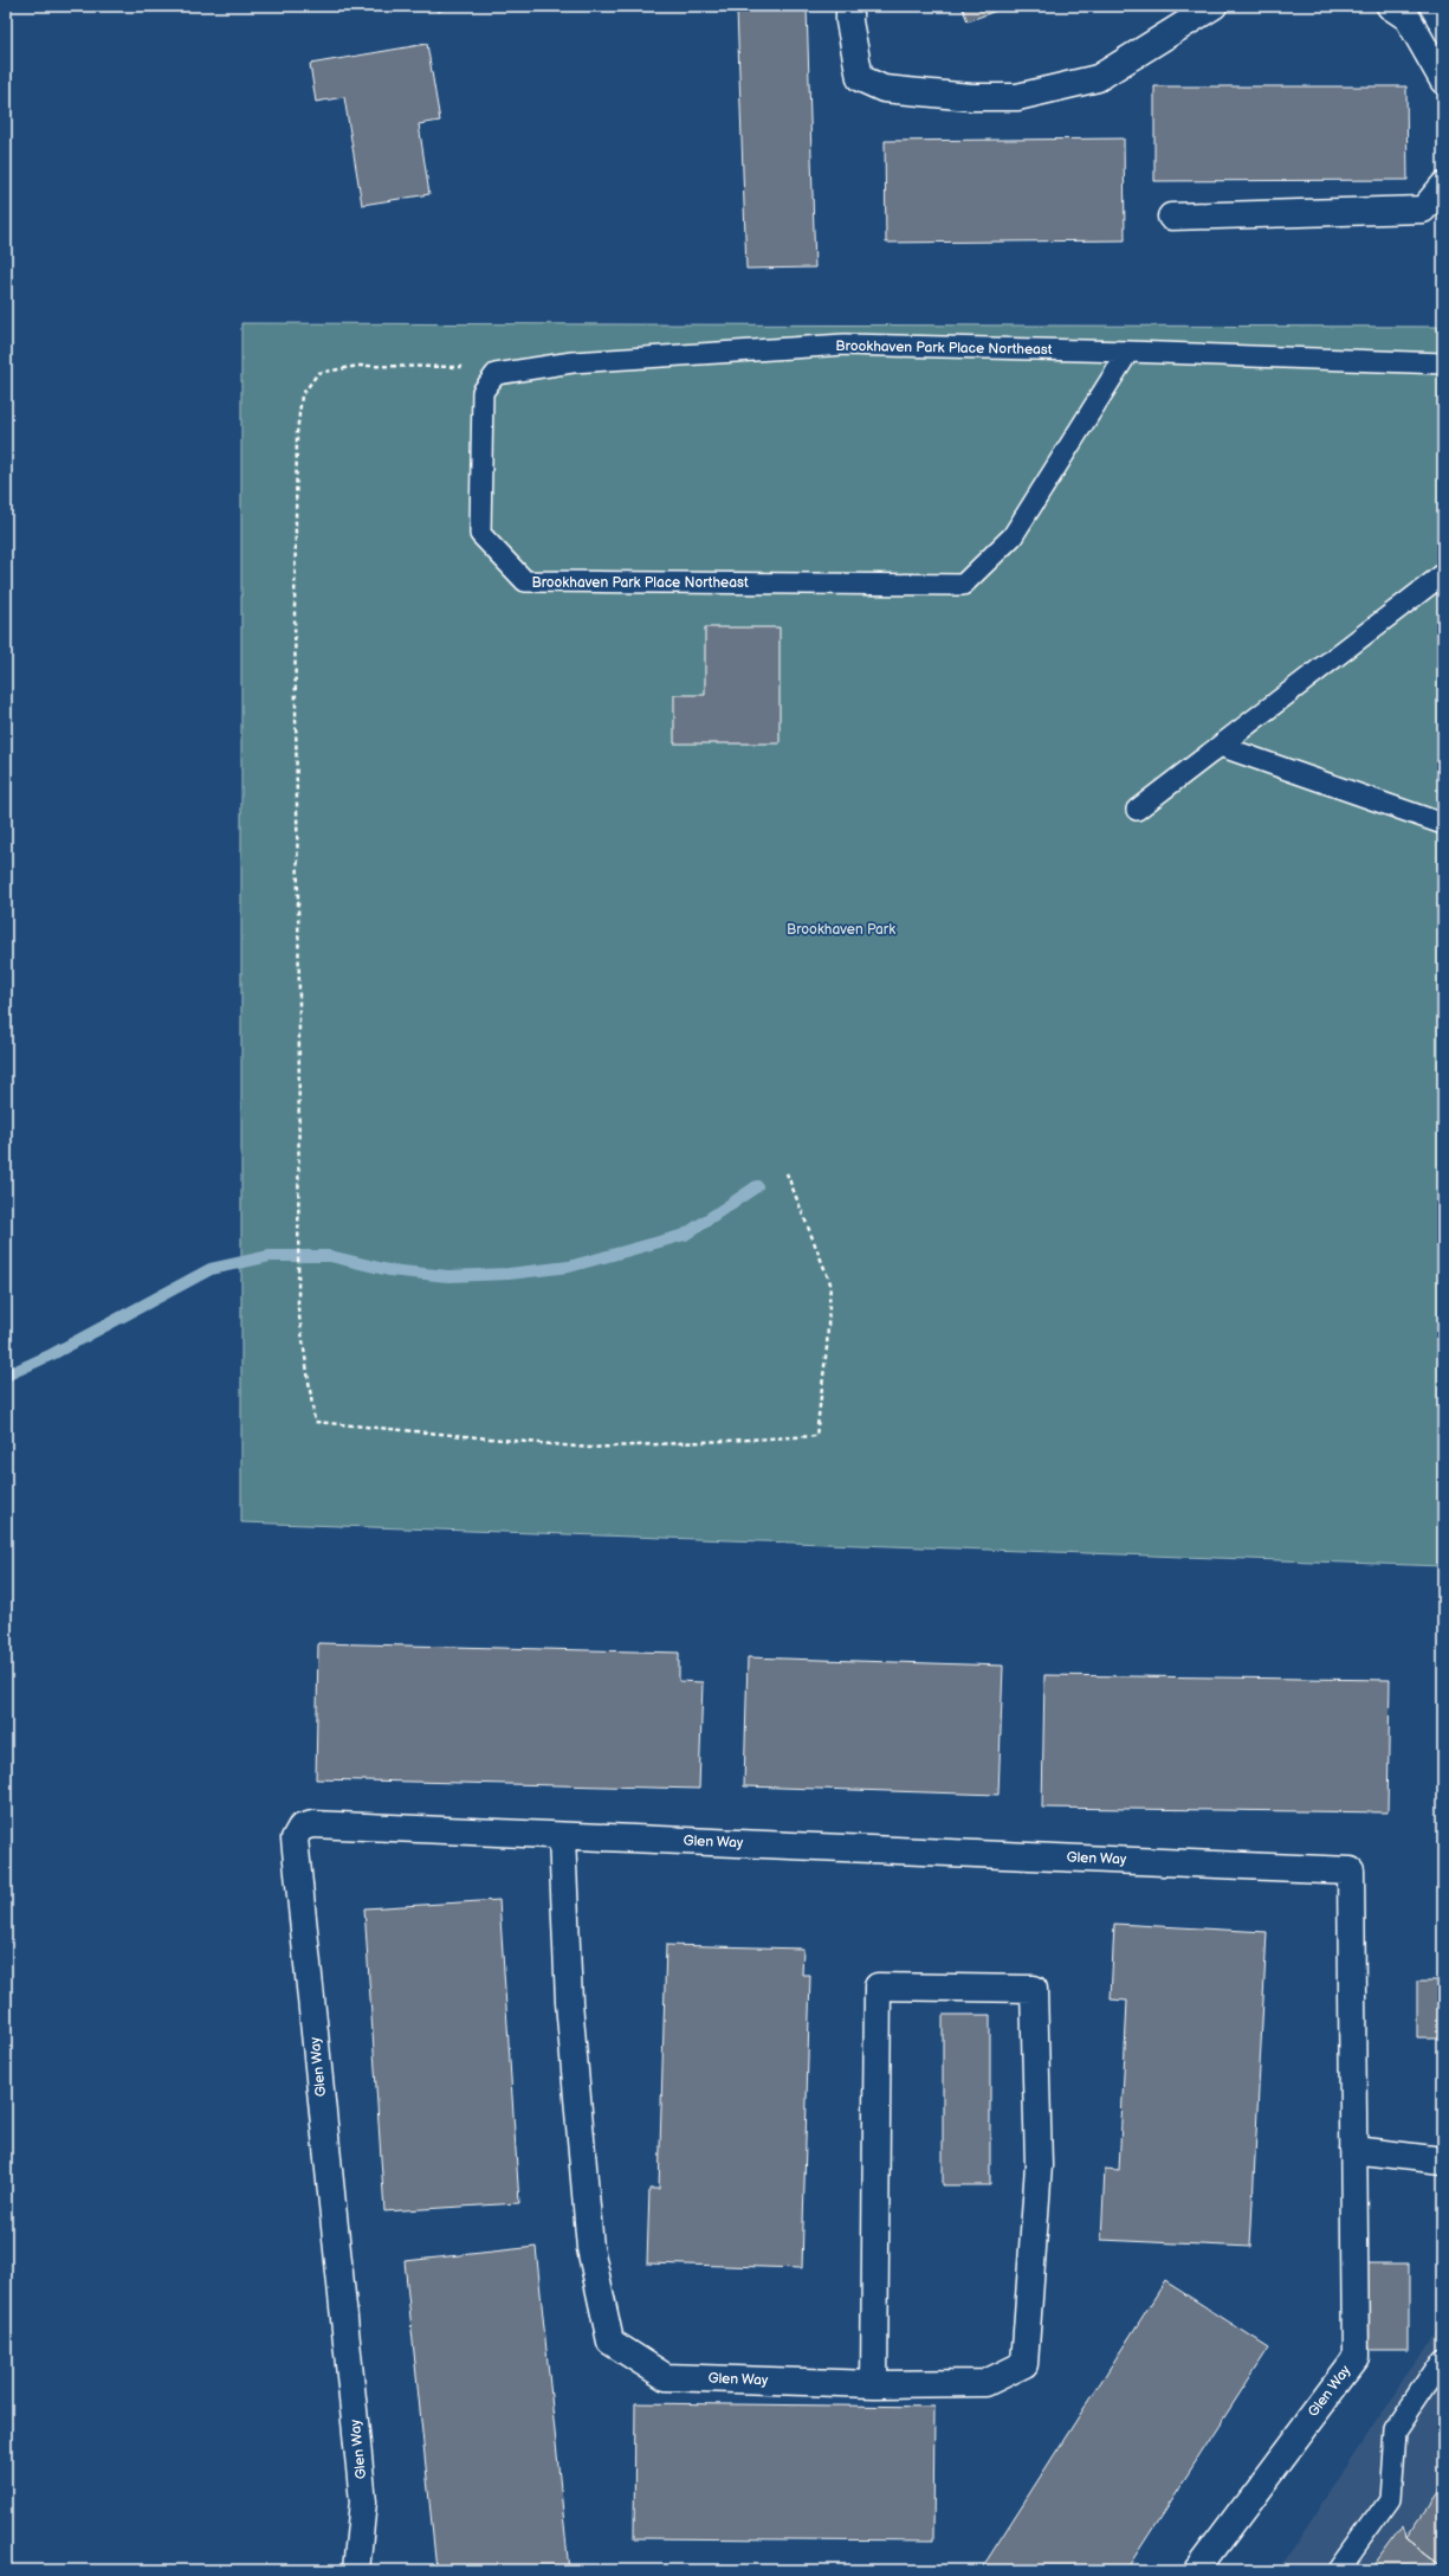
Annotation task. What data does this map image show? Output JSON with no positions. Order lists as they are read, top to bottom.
{
  "streets": {
    "street": ["Glen Way"],
    "lane": ["Brookhaven Park Place Northeast"]
  },
  "parks": ["Brookhaven Park"]
}
